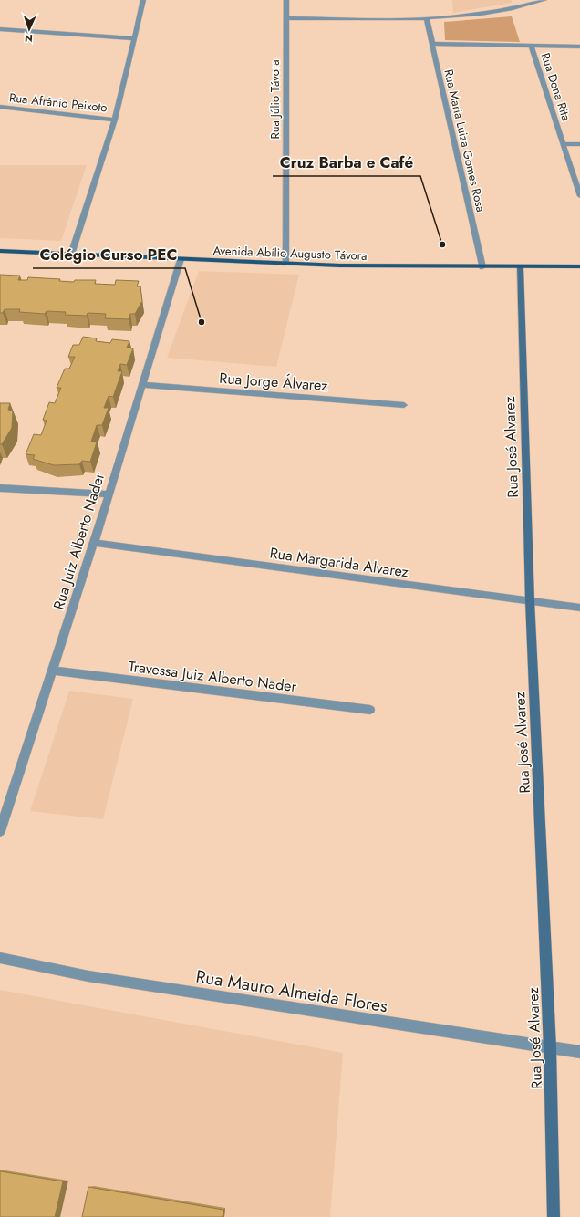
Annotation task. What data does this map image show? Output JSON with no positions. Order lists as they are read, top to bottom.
{
  "streets": {
    "main road": ["Avenida Abílio Augusto Távora", "Rua José Alvarez"],
    "street": [
      "Rua Dona Rita",
      "Rua Júlio Távora",
      "Rua Afrânio Peixoto",
      "Rua Maria Luiza Gomes Rosa",
      "Rua Jorge Álvarez",
      "Rua Juiz Alberto Nader",
      "Rua Margarida Alvarez",
      "Travessa Juiz Alberto Nader",
      "Rua Mauro Almeida Flores"
    ]
  },
  "crossings": [
    ["Rua Dona Rita", "Rua Maria Luiza Gomes Rosa"],
    ["Rua Júlio Távora", "Avenida Abílio Augusto Távora"],
    ["Rua Maria Luiza Gomes Rosa", "Avenida Abílio Augusto Távora"],
    ["Avenida Abílio Augusto Távora", "Rua José Alvarez"],
    ["Avenida Abílio Augusto Távora", "Rua Juiz Alberto Nader"],
    ["Rua Jorge Álvarez", "Rua Juiz Alberto Nader"],
    ["Rua José Alvarez", "Rua Margarida Alvarez"],
    ["Rua José Alvarez", "Rua Mauro Almeida Flores"],
    ["Rua Juiz Alberto Nader", "Rua Margarida Alvarez"],
    ["Rua Juiz Alberto Nader", "Travessa Juiz Alberto Nader"]
  ],
  "places": ["Cruz Barba e Café", "Colégio Curso PEC"],
  "north": "bottom"
}
